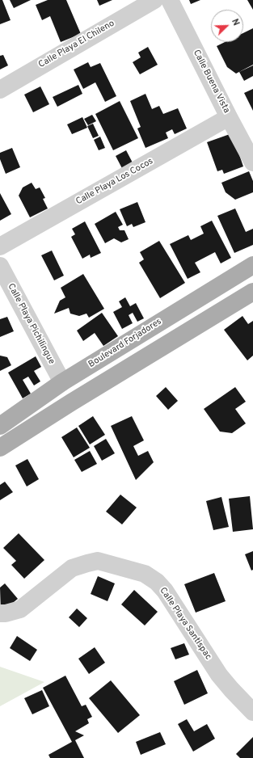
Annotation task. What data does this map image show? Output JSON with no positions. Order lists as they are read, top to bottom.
{
  "streets": {
    "main road": ["Boulevard Forjadores"],
    "street": [
      "Calle Playa El Chileno",
      "Calle Buena Vista",
      "Calle Playa Los Cocos",
      "Calle Playa Pichilingue",
      "Calle Playa Santispac"
    ]
  },
  "crossings": [
    ["Calle Buena Vista", "Calle Playa Los Cocos"],
    ["Calle Playa Pichilingue", "Boulevard Forjadores"]
  ],
  "north": "top right"
}
